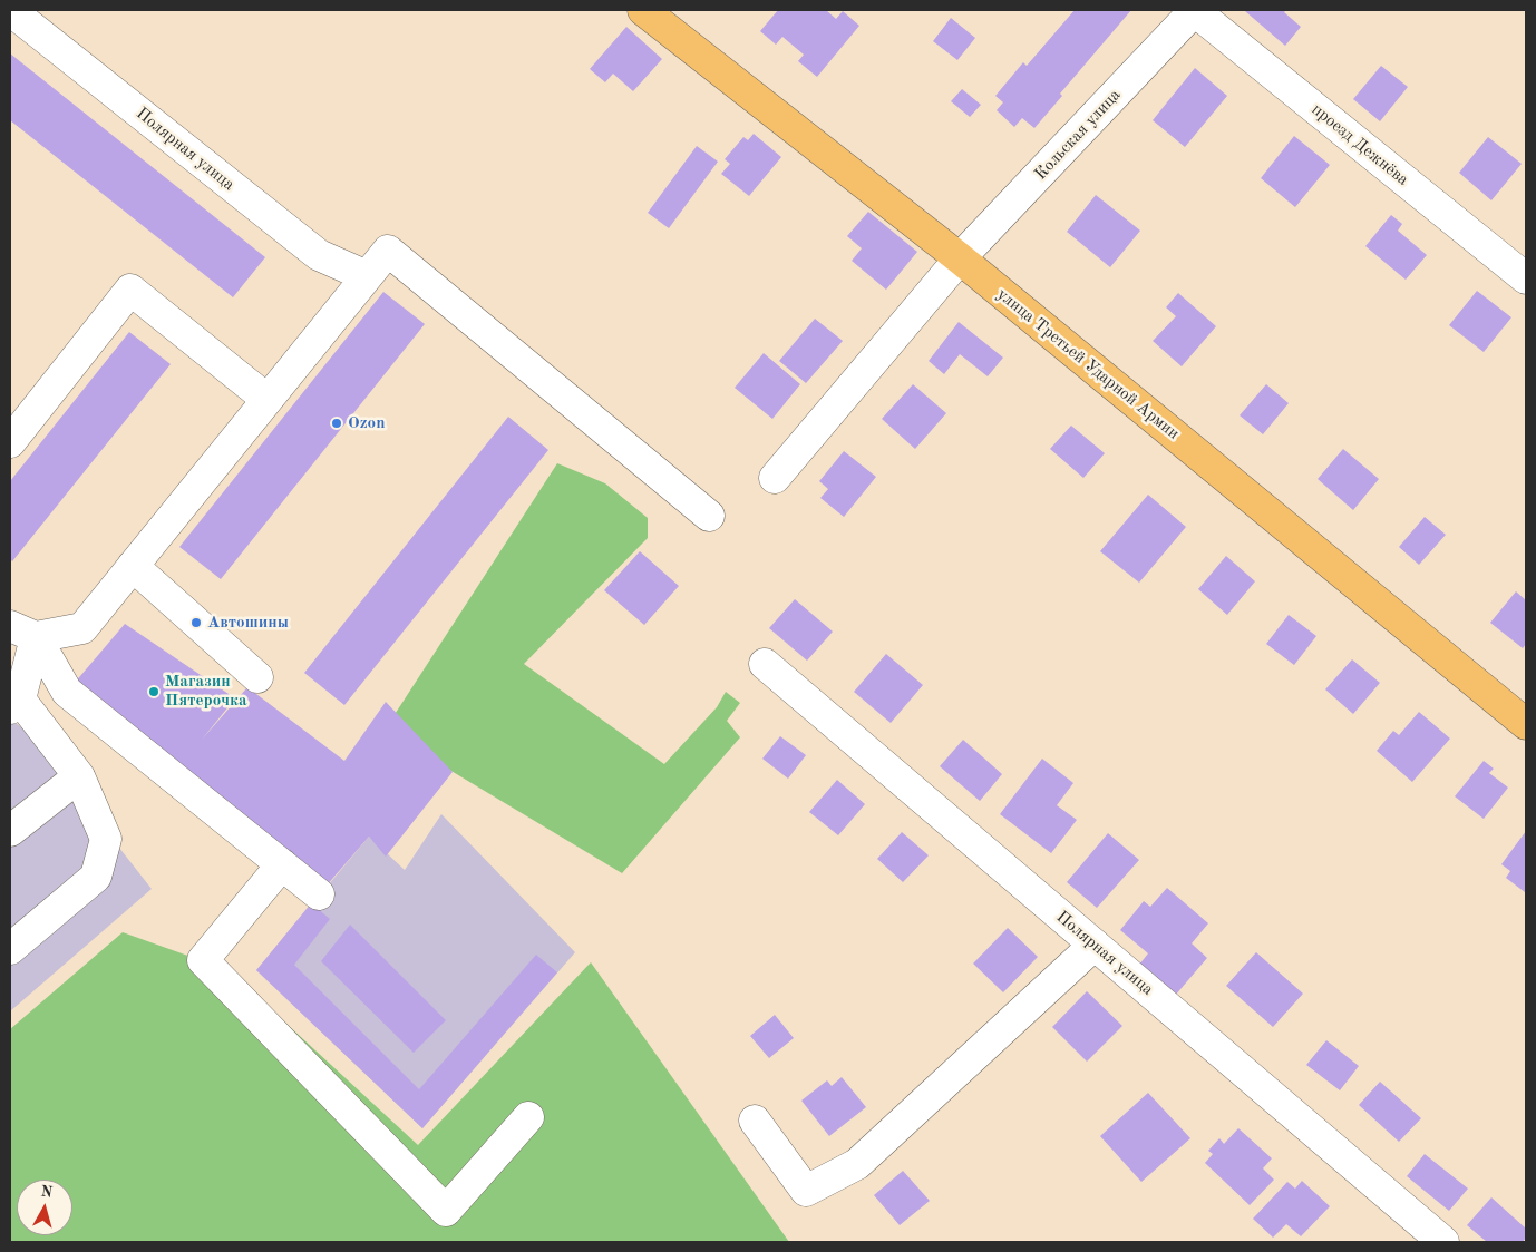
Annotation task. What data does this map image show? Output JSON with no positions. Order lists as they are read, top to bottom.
{
  "streets": {
    "main road": ["улица Третьей Ударной Армии"],
    "street": ["Кольская улица", "проезд Дежнёва", "Полярная улица"]
  },
  "crossings": [
    ["Кольская улица", "проезд Дежнёва"],
    ["Кольская улица", "улица Третьей Ударной Армии"]
  ],
  "places": ["Ozon", "Автошины", "Магазин Пятерочка"],
  "north": "top"
}
